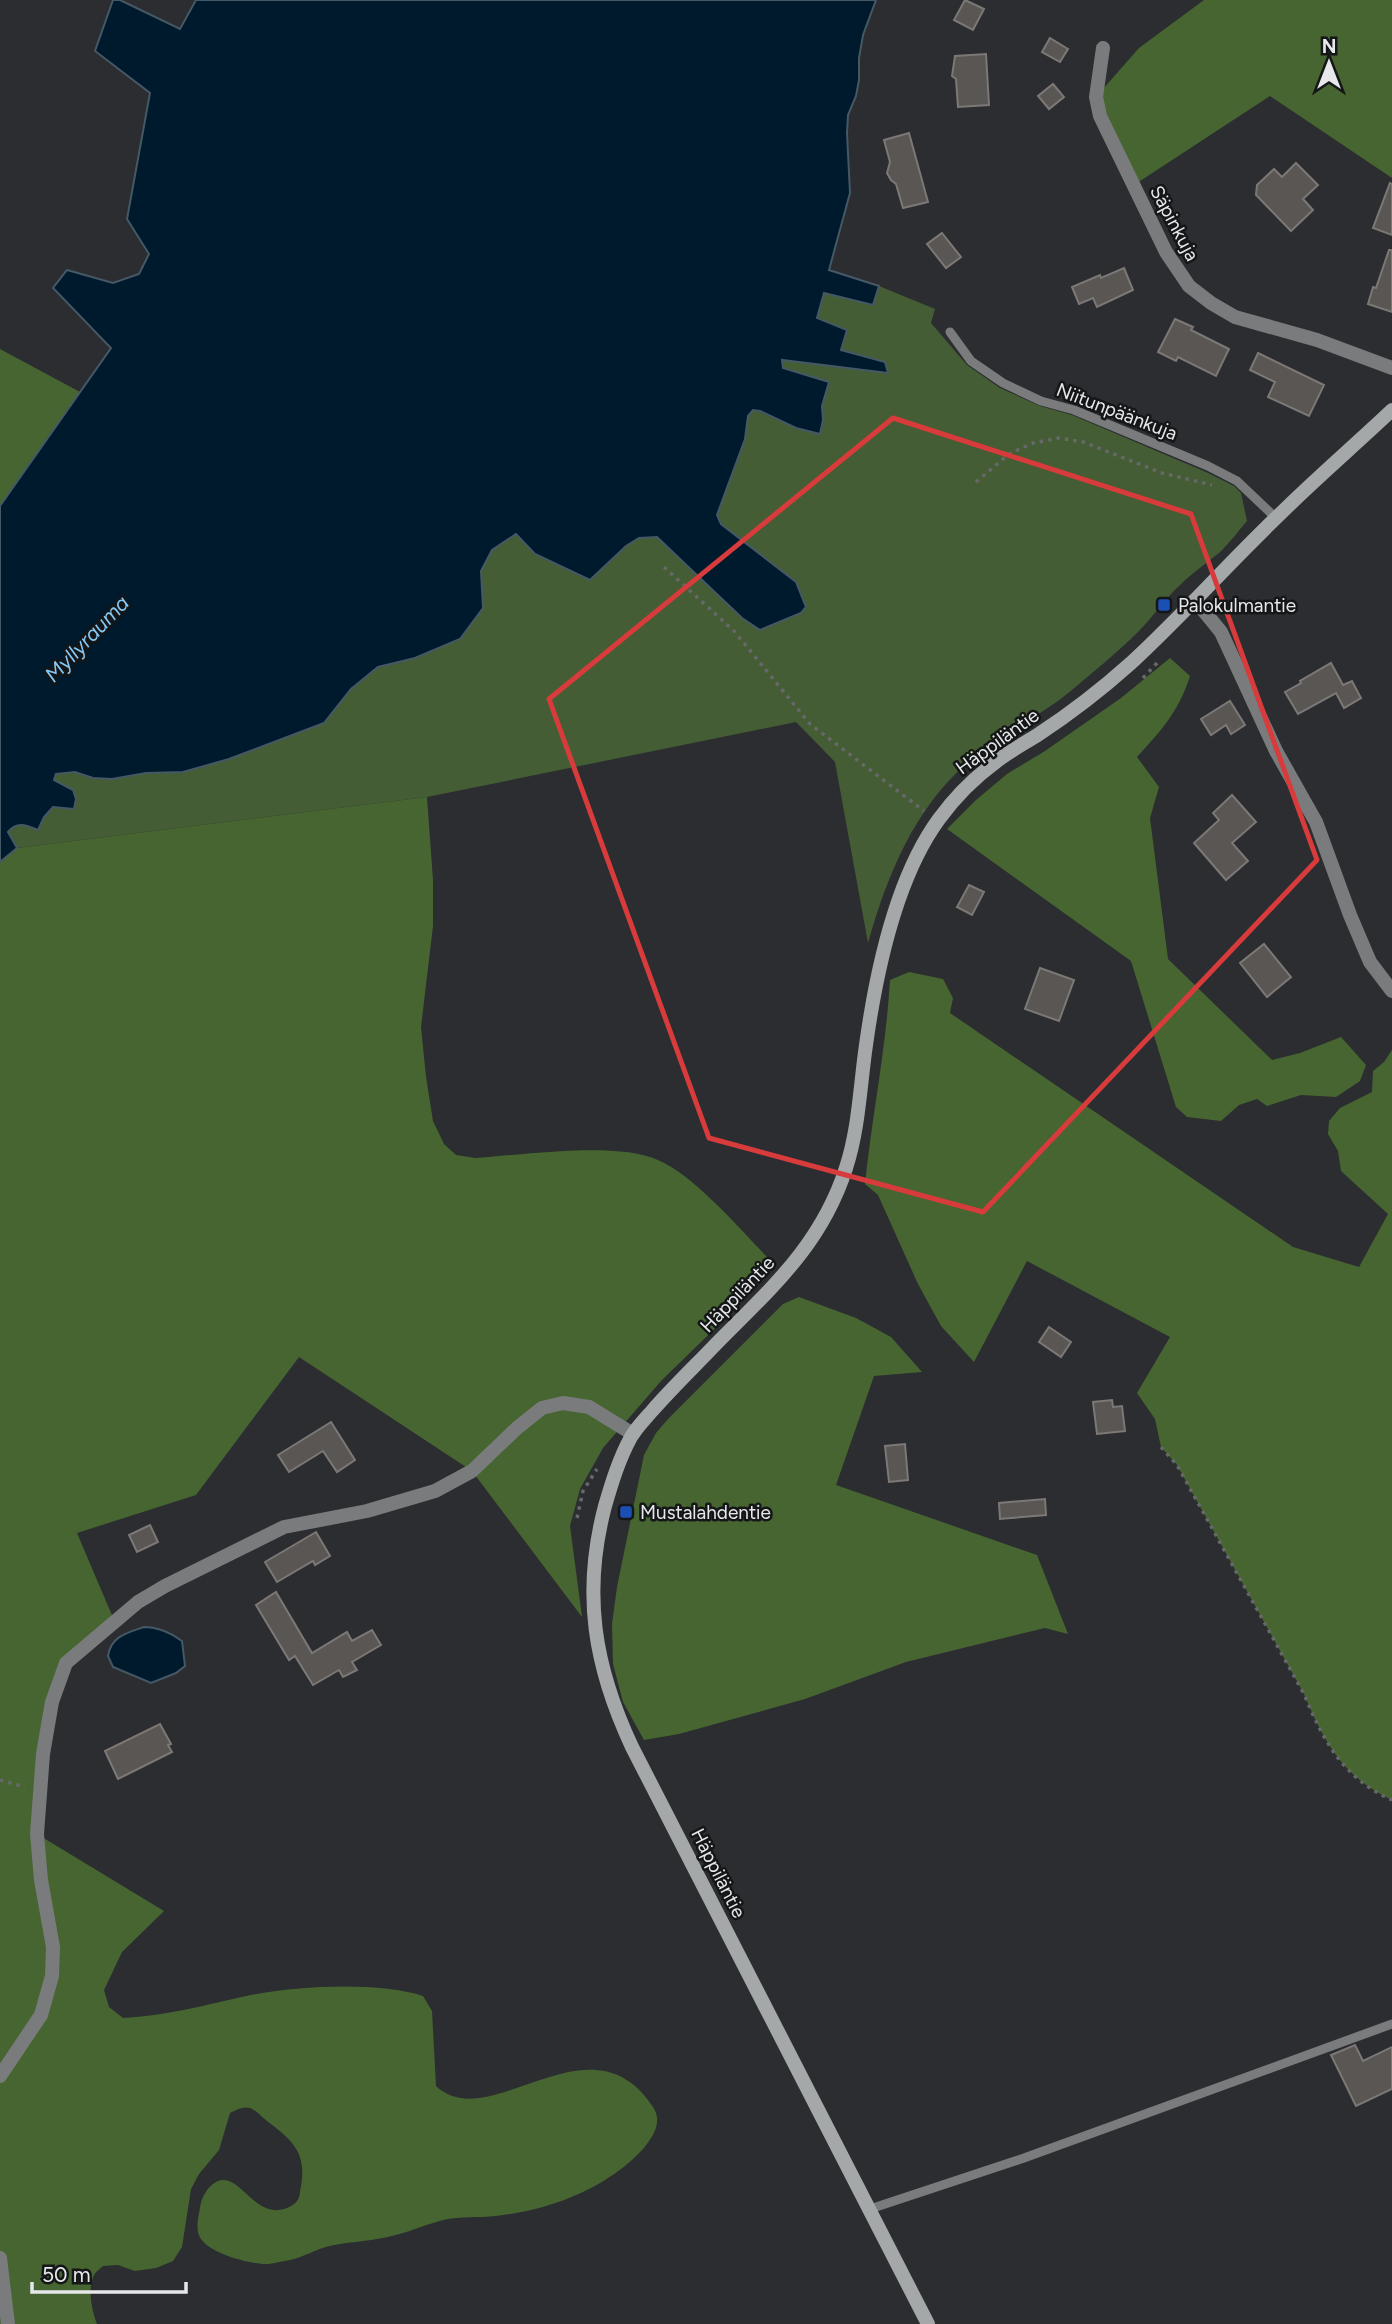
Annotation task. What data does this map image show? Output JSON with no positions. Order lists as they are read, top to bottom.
{
  "streets": {
    "street": ["Säpinkuja", "Häppiläntie"],
    "lane": ["Niitunpäänkuja"]
  },
  "crossings": [
    ["Niitunpäänkuja", "Häppiläntie"]
  ],
  "water": ["Myllyrauma"],
  "places": {
    "transit": ["Palokulmantie", "Mustalahdentie"]
  },
  "scale_bar": "50 m",
  "north": "top"
}
